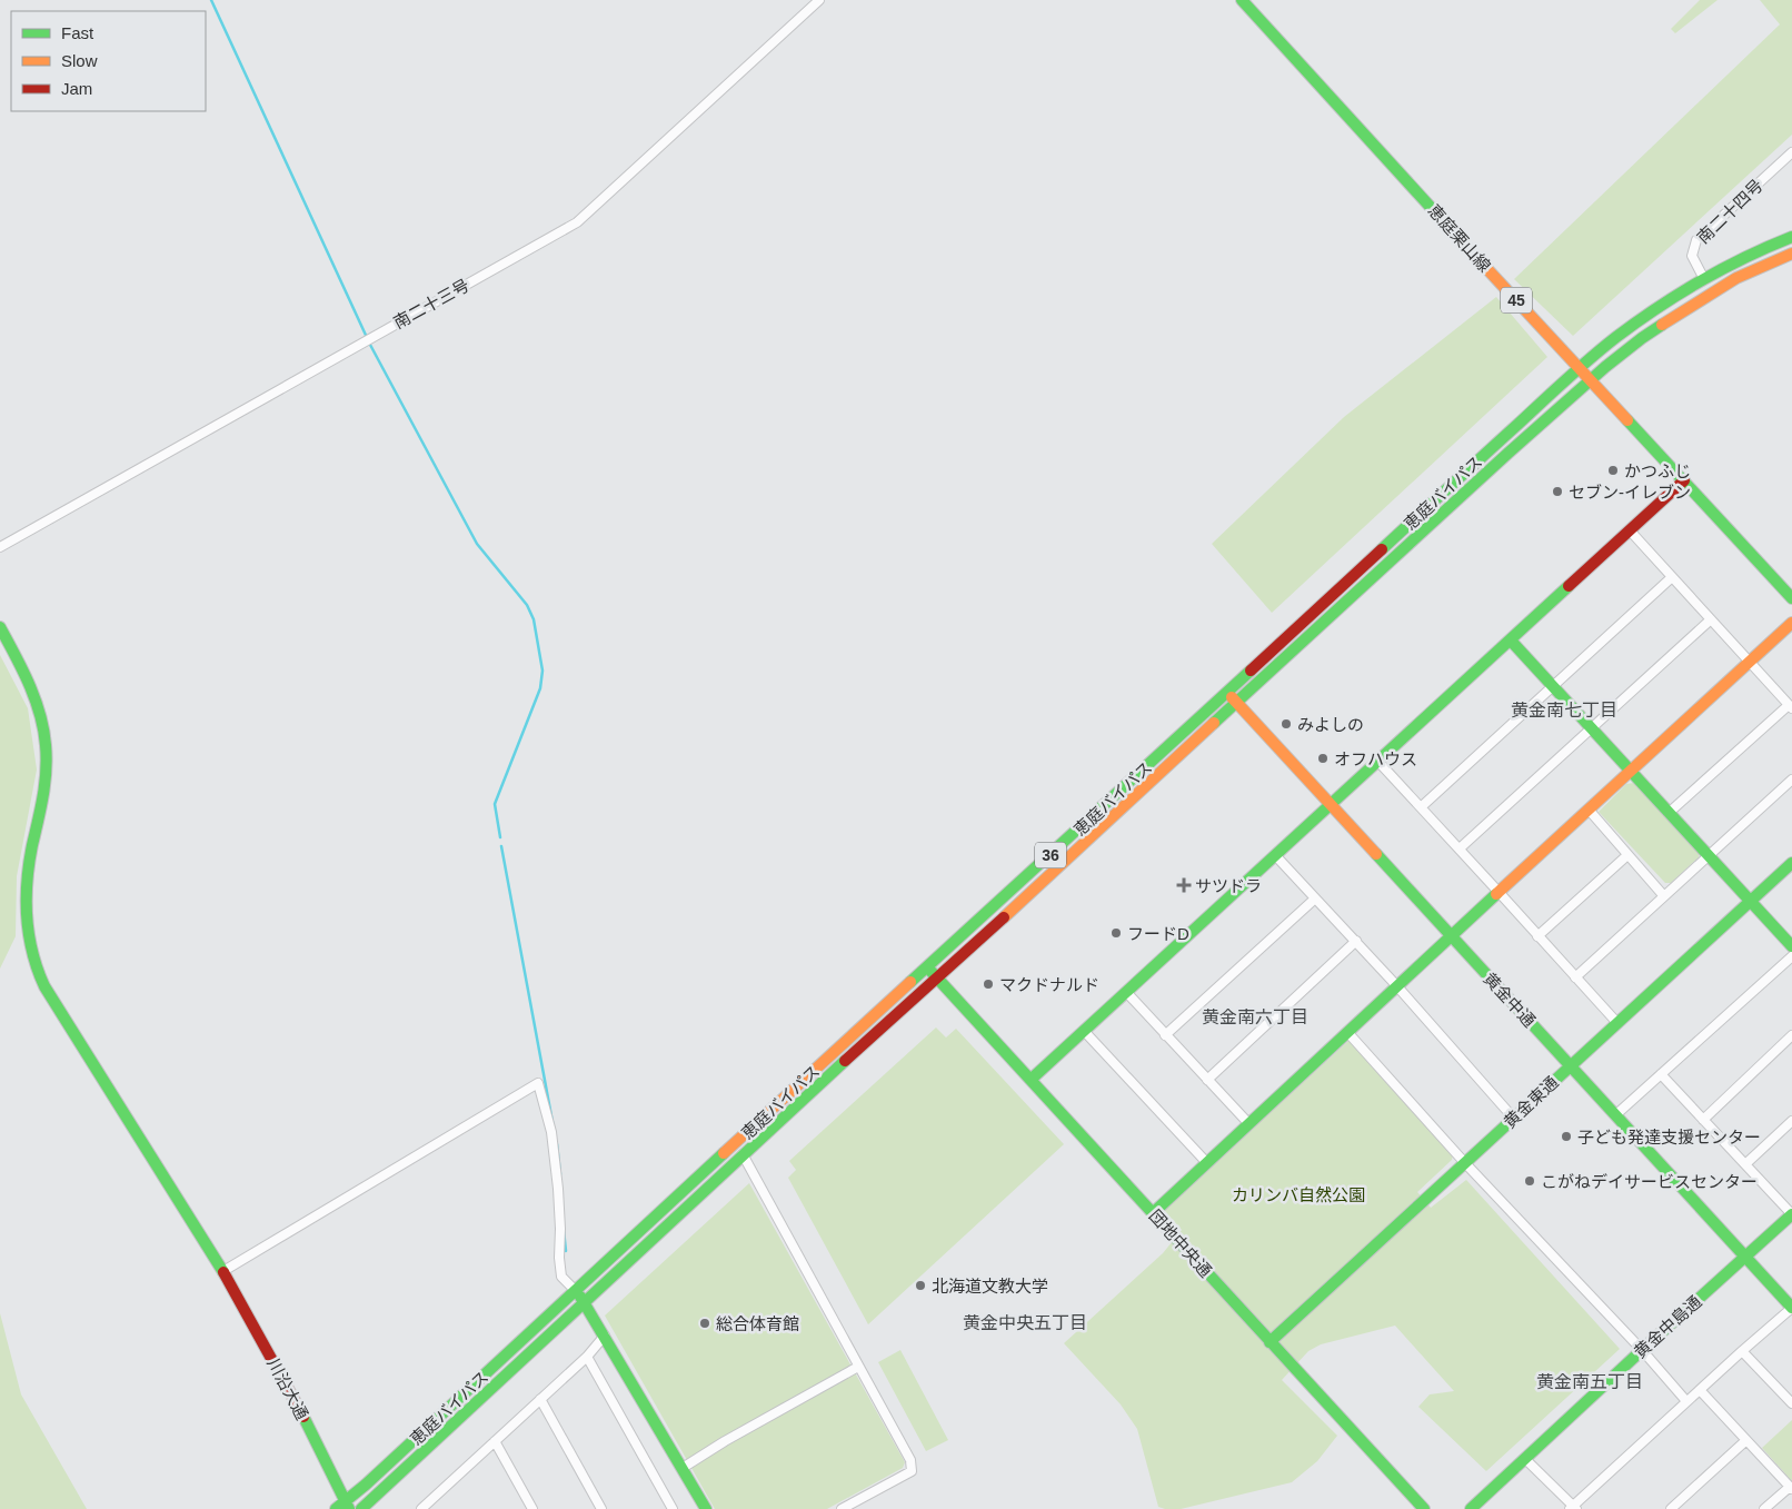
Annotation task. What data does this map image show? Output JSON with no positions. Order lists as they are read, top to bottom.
{
  "streets": {
    "main road": [
      "恵庭栗山線",
      "45",
      "恵庭バイパス",
      "36",
      "黄金中通",
      "黄金東通",
      "団地中央通",
      "黄金中島通",
      "川沿大通"
    ],
    "street": ["南二十四号", "南二十三号"]
  },
  "crossings": [
    ["南二十四号", "恵庭バイパス"],
    ["恵庭栗山線", "恵庭バイパス"],
    ["恵庭バイパス", "黄金中通"],
    ["恵庭バイパス", "団地中央通"],
    ["恵庭バイパス", "川沿大通"],
    ["黄金中通", "黄金東通"],
    ["黄金中通", "黄金中島通"],
    ["黄金東通", "団地中央通"]
  ],
  "districts": [
    "黄金南七丁目",
    "黄金南六丁目",
    "黄金中央五丁目",
    "黄金南五丁目"
  ],
  "parks": ["カリンバ自然公園"],
  "places": {
    "other": [
      "かつふじ",
      "セブン-イレブン",
      "みよしの",
      "オフハウス",
      "フードD",
      "マクドナルド",
      "子ども発達支援センター",
      "こがねデイサービスセンター",
      "北海道文教大学",
      "総合体育館"
    ],
    "health": ["サツドラ"]
  },
  "legend": ["Fast", "Slow", "Jam"]
}
